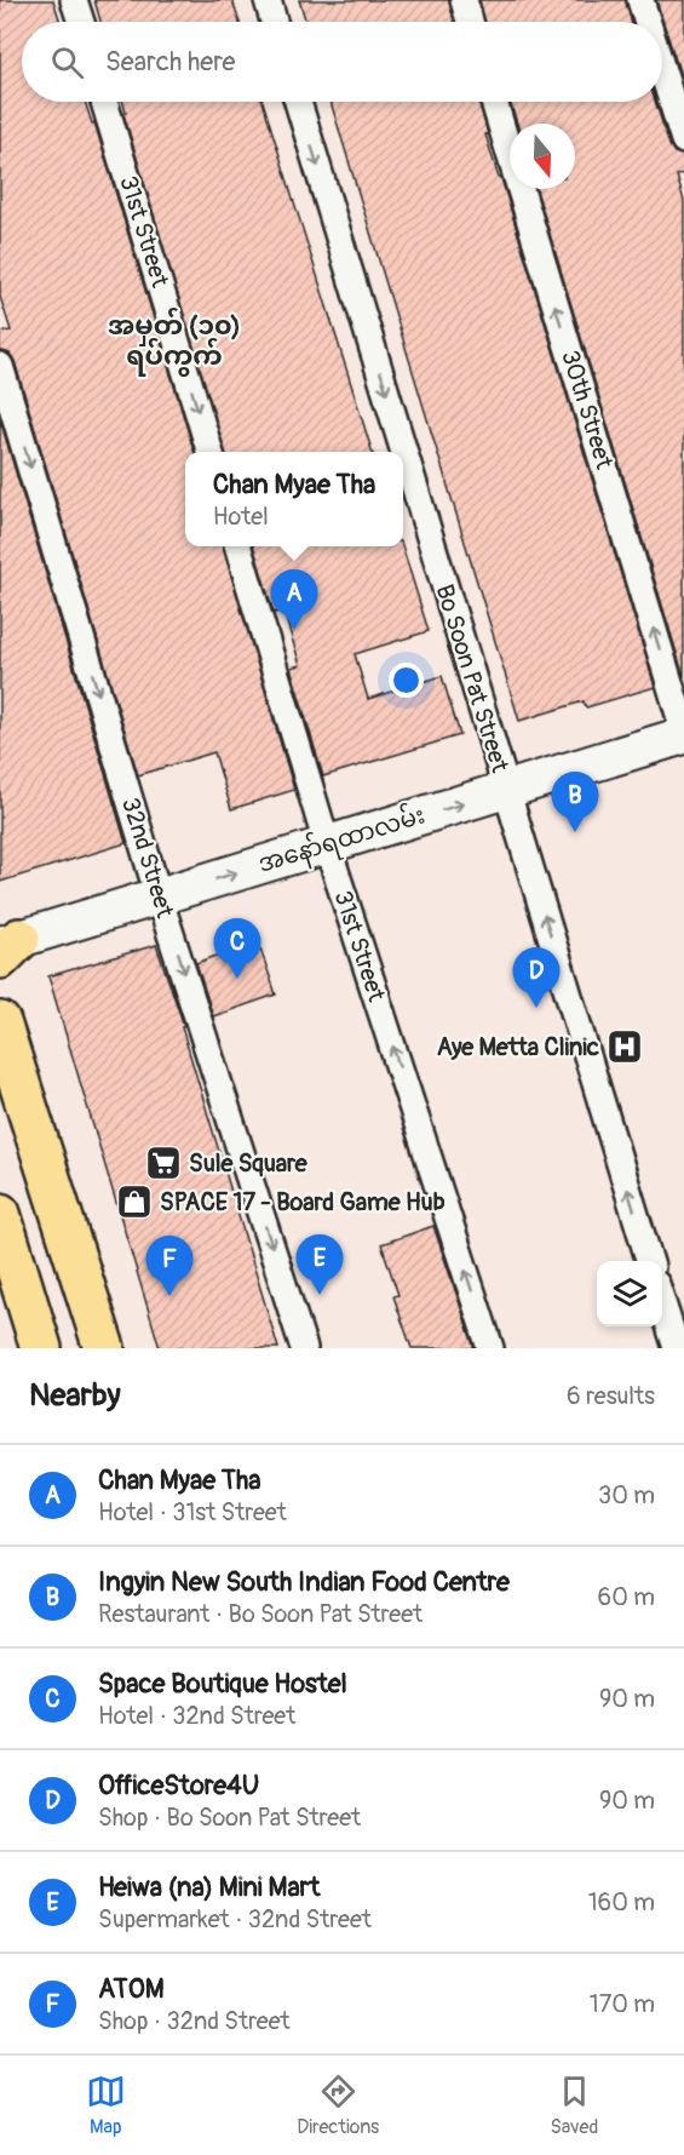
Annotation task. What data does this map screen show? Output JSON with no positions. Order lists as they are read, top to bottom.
{
  "streets": {
    "main road": ["အနော်ရထာလမ်း"],
    "street": [
      "31st Street",
      "30th Street",
      "Bo Soon Pat Street",
      "32nd Street"
    ]
  },
  "crossings": [
    ["31st Street", "အနော်ရထာလမ်း"],
    ["30th Street", "အနော်ရထာလမ်း"],
    ["Bo Soon Pat Street", "အနော်ရထာလမ်း"],
    ["အနော်ရထာလမ်း", "32nd Street"]
  ],
  "one_way": ["30th Street", "အနော်ရထာလမ်း", "32nd Street"],
  "districts": ["အမှတ် (၁၀) ရပ်ကွက်"],
  "places": {
    "hospital": ["Aye Metta Clinic"],
    "supermarket": ["Sule Square"],
    "shop": ["SPACE 17 - Board Game Hub"]
  },
  "north": "bottom",
  "page": {
    "search": "Search here",
    "popup": ["Chan Myae Tha", "Hotel"],
    "pins": [
      "A",
      "B",
      "C",
      "D",
      "E",
      "F"
    ],
    "heading": ["Nearby", "6 results"],
    "list": [
      {
        "mark": "A",
        "name": "Chan Myae Tha",
        "note": "Hotel · 31st Street",
        "value": "30 m"
      },
      {
        "mark": "B",
        "name": "Ingyin New South Indian Food Centre",
        "note": "Restaurant · Bo Soon Pat Street",
        "value": "60 m"
      },
      {
        "mark": "C",
        "name": "Space Boutique Hostel",
        "note": "Hotel · 32nd Street",
        "value": "90 m"
      },
      {
        "mark": "D",
        "name": "OfficeStore4U",
        "note": "Shop · Bo Soon Pat Street",
        "value": "90 m"
      },
      {
        "mark": "E",
        "name": "Heiwa (na) Mini Mart",
        "note": "Supermarket · 32nd Street",
        "value": "160 m"
      },
      {
        "mark": "F",
        "name": "ATOM",
        "note": "Shop · 32nd Street",
        "value": "170 m"
      }
    ],
    "nav": ["Map", "Directions", "Saved"]
  }
}
